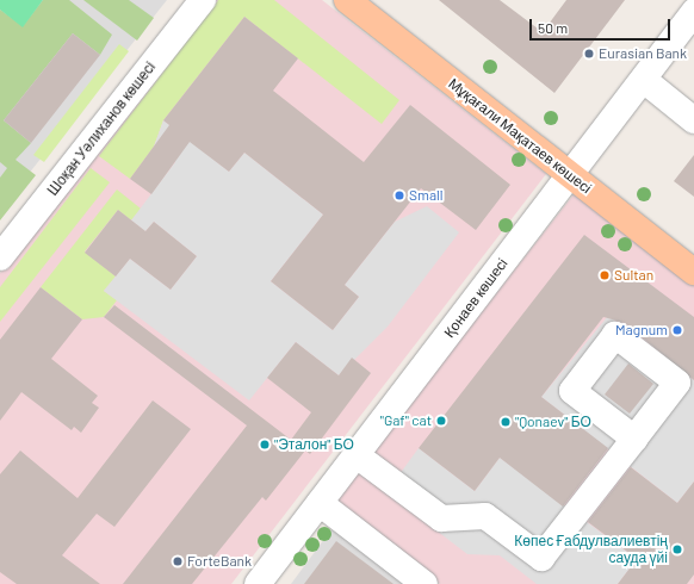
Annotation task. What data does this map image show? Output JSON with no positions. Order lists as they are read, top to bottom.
{
  "streets": {
    "main road": ["Мұқағали Мақатаев көшесі"],
    "street": ["Шоқан Уәлиханов көшесі", "Қонаев көшесі"]
  },
  "crossings": [
    ["Мұқағали Мақатаев көшесі", "Қонаев көшесі"]
  ],
  "places": [
    "Eurasian Bank",
    "Small",
    "Sultan",
    "Magnum",
    "\"Gaf\" cat",
    "\"Qonaev\" БО",
    "\"Эталон\" БО",
    "Көпес Ғабдулвалиевтің сауда үйі",
    "ForteBank"
  ],
  "scale_bar": "50 m"
}
